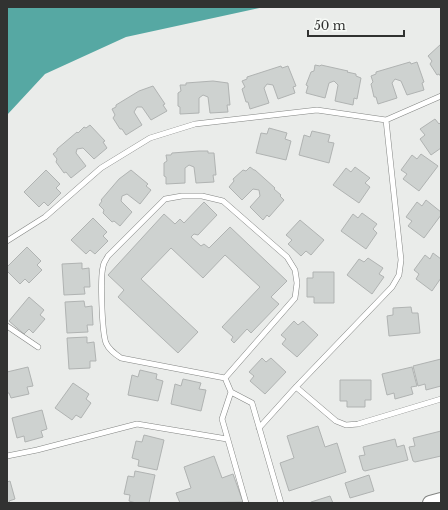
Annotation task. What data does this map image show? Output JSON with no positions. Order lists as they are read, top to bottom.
{
  "scale_bar": "50 m"
}
